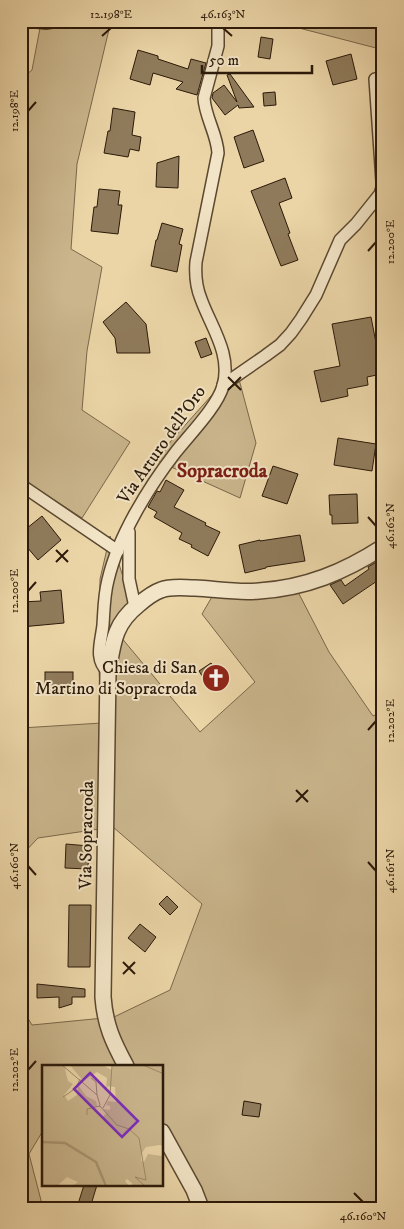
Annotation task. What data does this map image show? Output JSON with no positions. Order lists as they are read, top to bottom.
{
  "streets": {
    "street": ["Via Arturo dell'Oro", "Via Sopracroda"]
  },
  "crossings": [
    ["Via Arturo dell'Oro", "Via Sopracroda"]
  ],
  "districts": ["Sopracroda"],
  "places": {
    "church": ["Chiesa di San Martino di Sopracroda"]
  },
  "scale_bar": "50 m",
  "coordinates": [
    "12.198°E",
    "46.163°N",
    "12.200°E",
    "46.162°N",
    "12.202°E",
    "46.160°N",
    "46.161°N"
  ]
}
